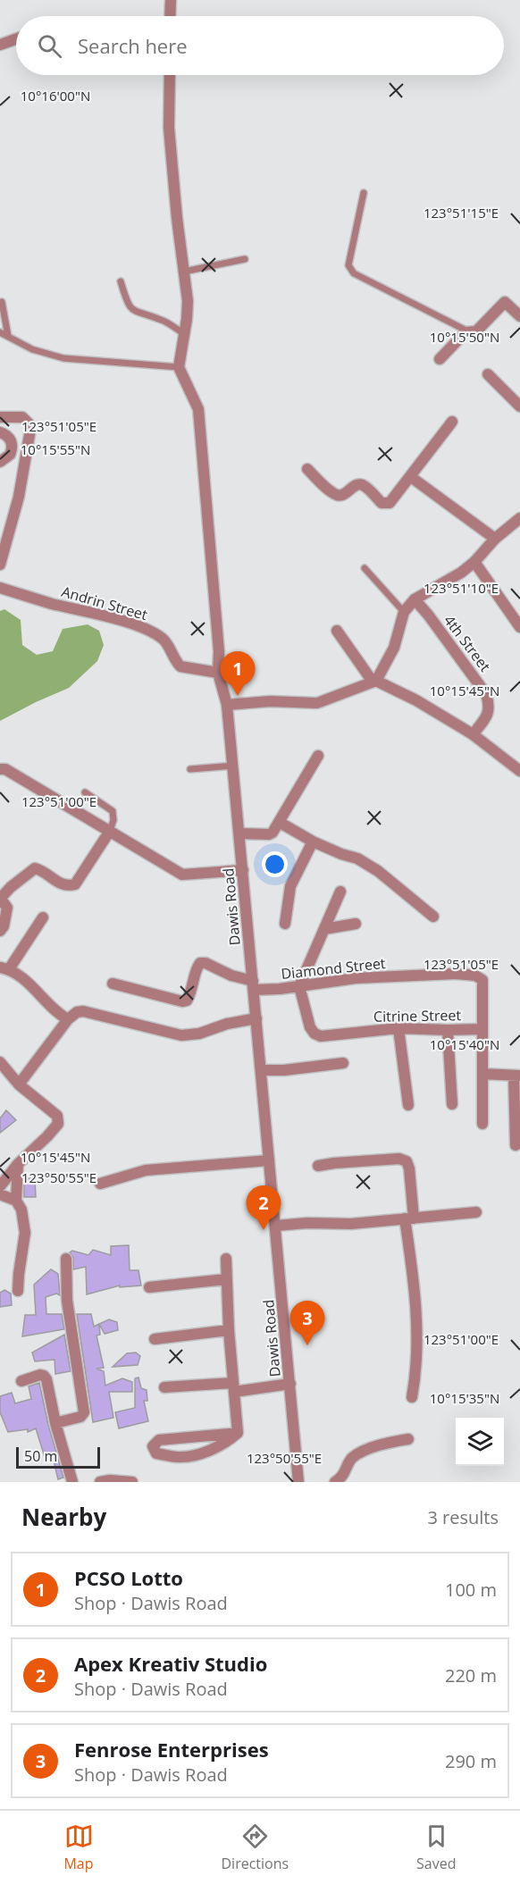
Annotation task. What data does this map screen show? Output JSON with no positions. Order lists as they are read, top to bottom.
{
  "streets": {
    "street": [
      "Andrin Street",
      "4th Street",
      "Dawis Road",
      "Diamond Street",
      "Citrine Street"
    ]
  },
  "crossings": [
    ["Andrin Street", "Dawis Road"],
    ["Dawis Road", "Diamond Street"],
    ["Diamond Street", "Citrine Street"]
  ],
  "scale_bar": "50 m",
  "page": {
    "search": "Search here",
    "pins": ["1", "2", "3"],
    "scale": "50 m",
    "heading": ["Nearby", "3 results"],
    "list": [
      {
        "mark": "1",
        "name": "PCSO Lotto",
        "note": "Shop · Dawis Road",
        "value": "100 m"
      },
      {
        "mark": "2",
        "name": "Apex Kreativ Studio",
        "note": "Shop · Dawis Road",
        "value": "220 m"
      },
      {
        "mark": "3",
        "name": "Fenrose Enterprises",
        "note": "Shop · Dawis Road",
        "value": "290 m"
      }
    ],
    "nav": ["Map", "Directions", "Saved"]
  },
  "coordinates": [
    "10°16'00\"N",
    "123°51'15\"E",
    "10°15'50\"N",
    "123°51'05\"E",
    "10°15'55\"N",
    "123°51'10\"E",
    "10°15'45\"N",
    "123°51'00\"E",
    "10°15'40\"N",
    "123°50'55\"E",
    "10°15'35\"N"
  ]
}
